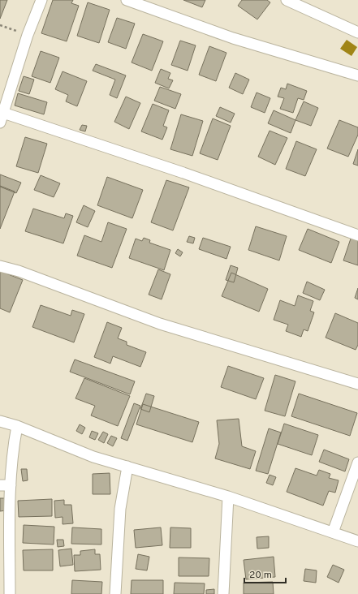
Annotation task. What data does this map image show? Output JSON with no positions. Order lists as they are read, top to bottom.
{
  "scale_bar": "20 m"
}
